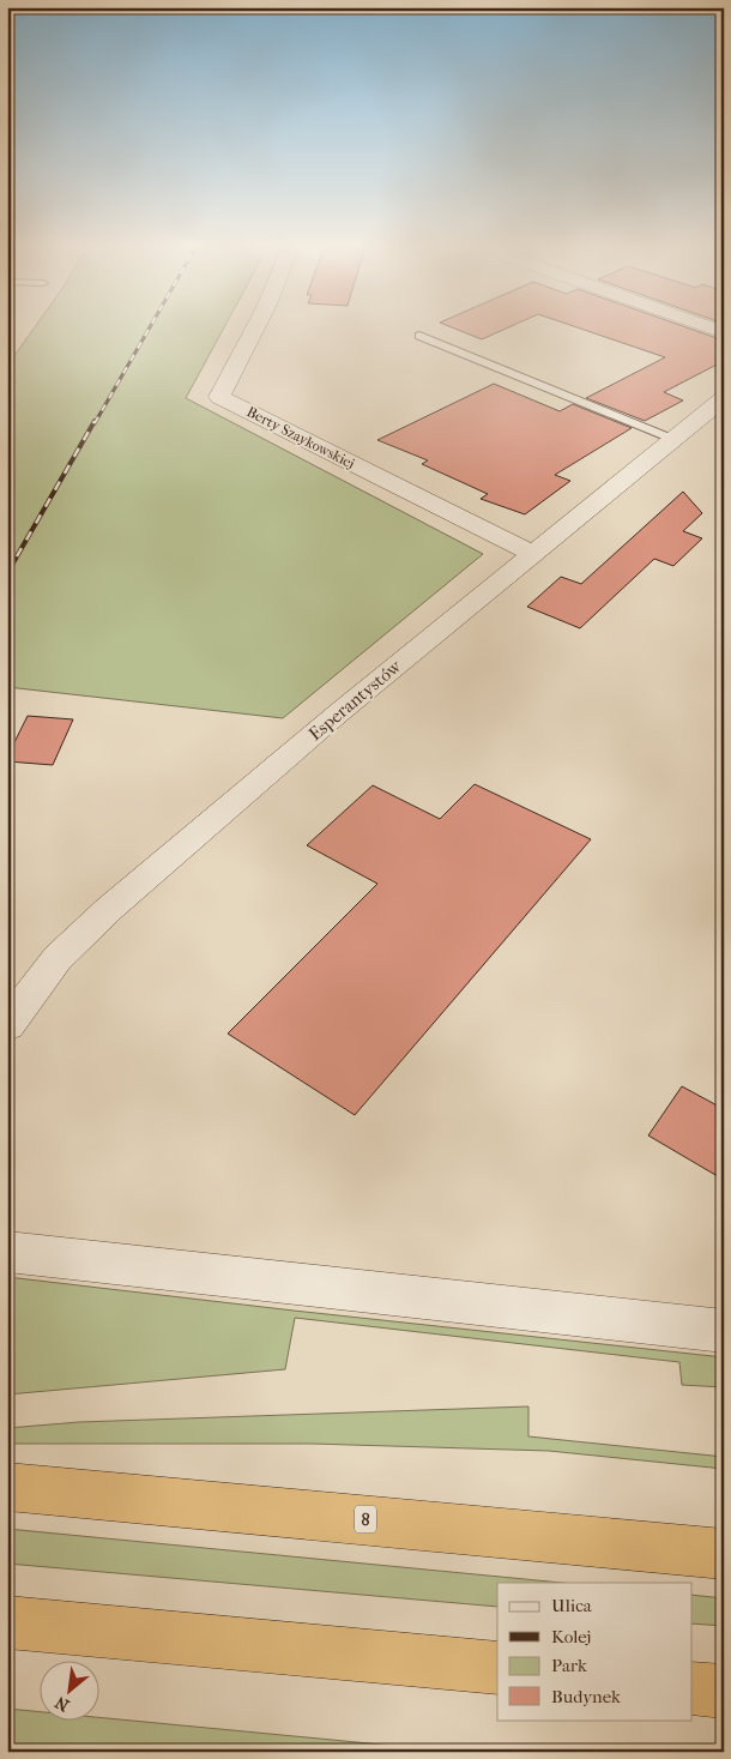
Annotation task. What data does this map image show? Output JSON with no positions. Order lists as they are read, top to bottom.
{
  "streets": {
    "highway": ["8"],
    "street": ["Berty Szaykowskiej", "Esperantystów"]
  },
  "crossings": [
    ["Berty Szaykowskiej", "Esperantystów"]
  ],
  "legend": [
    "Ulica",
    "Kolej",
    "Park",
    "Budynek"
  ],
  "north": "bottom left"
}
